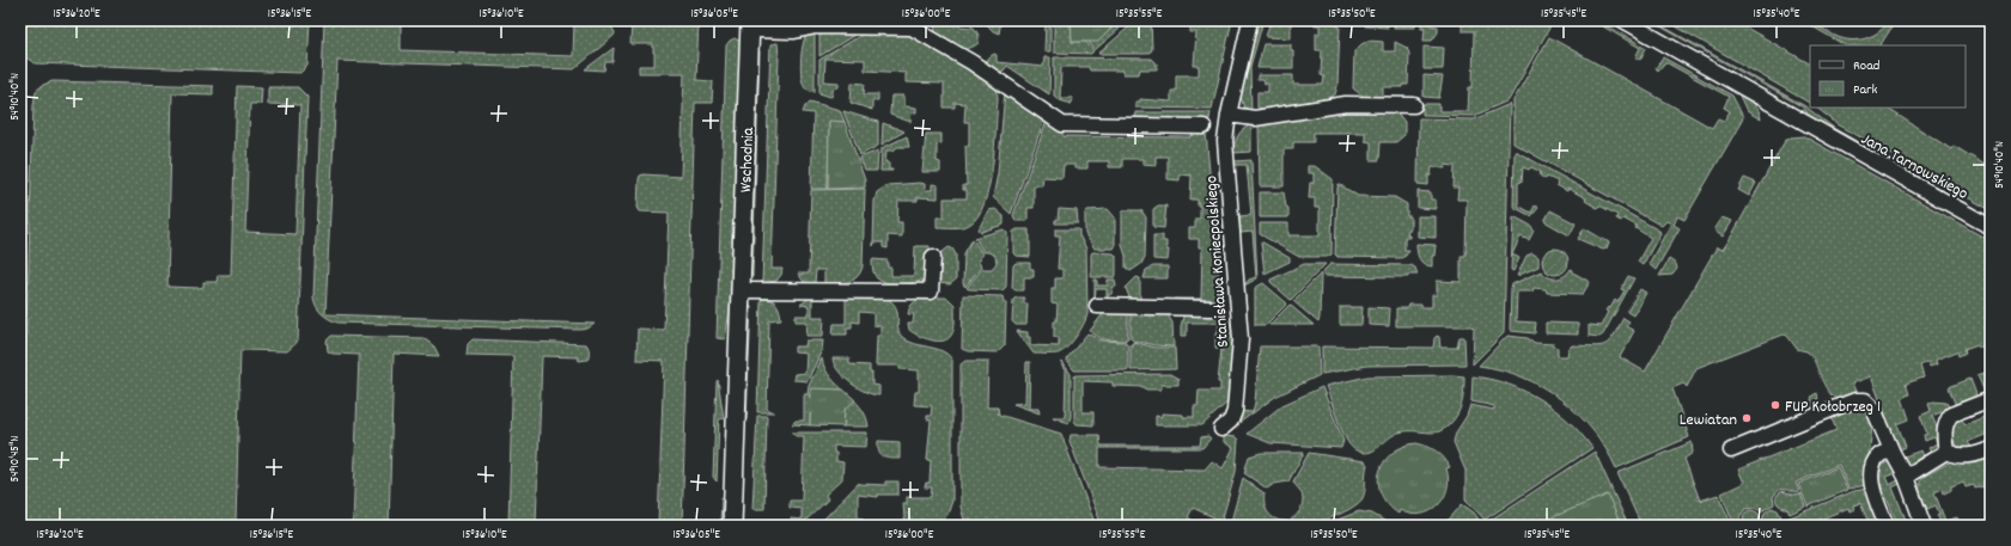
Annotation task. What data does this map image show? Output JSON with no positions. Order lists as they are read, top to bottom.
{
  "streets": {
    "street": ["Wschodnia", "Jana Tarnowskiego", "Stanisława Koniecpolskiego"]
  },
  "places": ["FUP Kołobrzeg 1", "Lewiatan"],
  "legend": ["Road", "Park"],
  "coordinates": [
    "15°36'20\"E",
    "15°36'15\"E",
    "15°36'10\"E",
    "15°36'05\"E",
    "15°36'00\"E",
    "15°35'55\"E",
    "15°35'50\"E",
    "15°35'45\"E",
    "15°35'40\"E",
    "54°10'40\"N",
    "54°10'45\"N"
  ]
}
